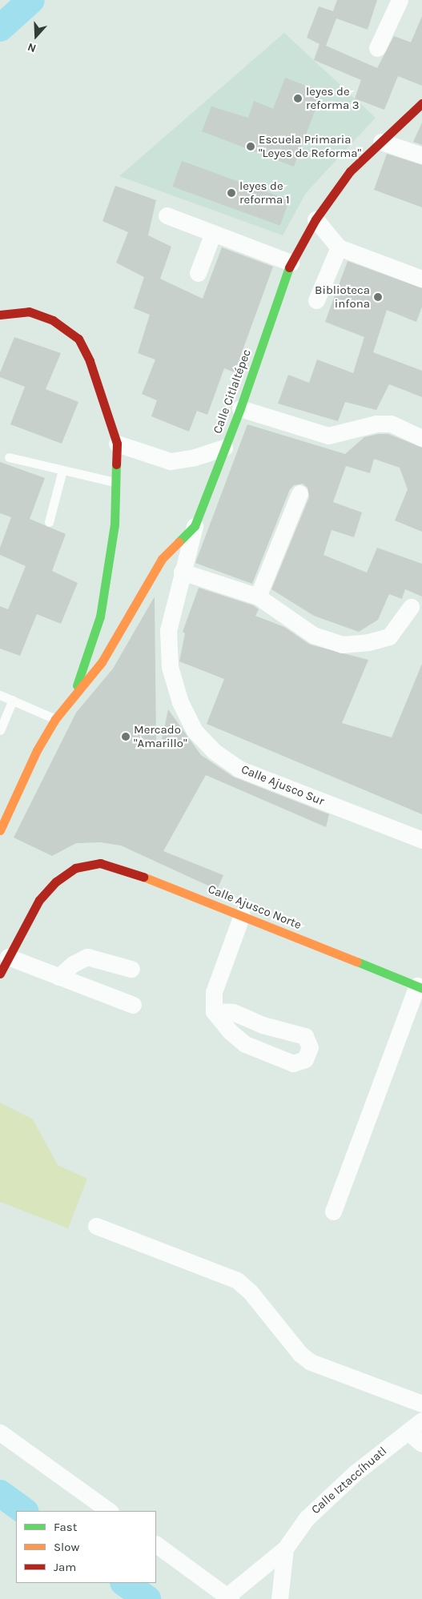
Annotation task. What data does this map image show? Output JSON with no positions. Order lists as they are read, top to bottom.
{
  "streets": {
    "street": [
      "Calle Citlaltépec",
      "Calle Ajusco Sur",
      "Calle Ajusco Norte",
      "Calle Iztaccíhuatl"
    ]
  },
  "crossings": [
    ["Calle Citlaltépec", "Calle Ajusco Sur"]
  ],
  "places": [
    "leyes de reforma 3",
    "Escuela Primaria \"Leyes de Reforma\"",
    "leyes de reforma 1",
    "Biblioteca infona",
    "Mercado \"Amarillo\""
  ],
  "legend": ["Fast", "Slow", "Jam"],
  "north": "bottom"
}
